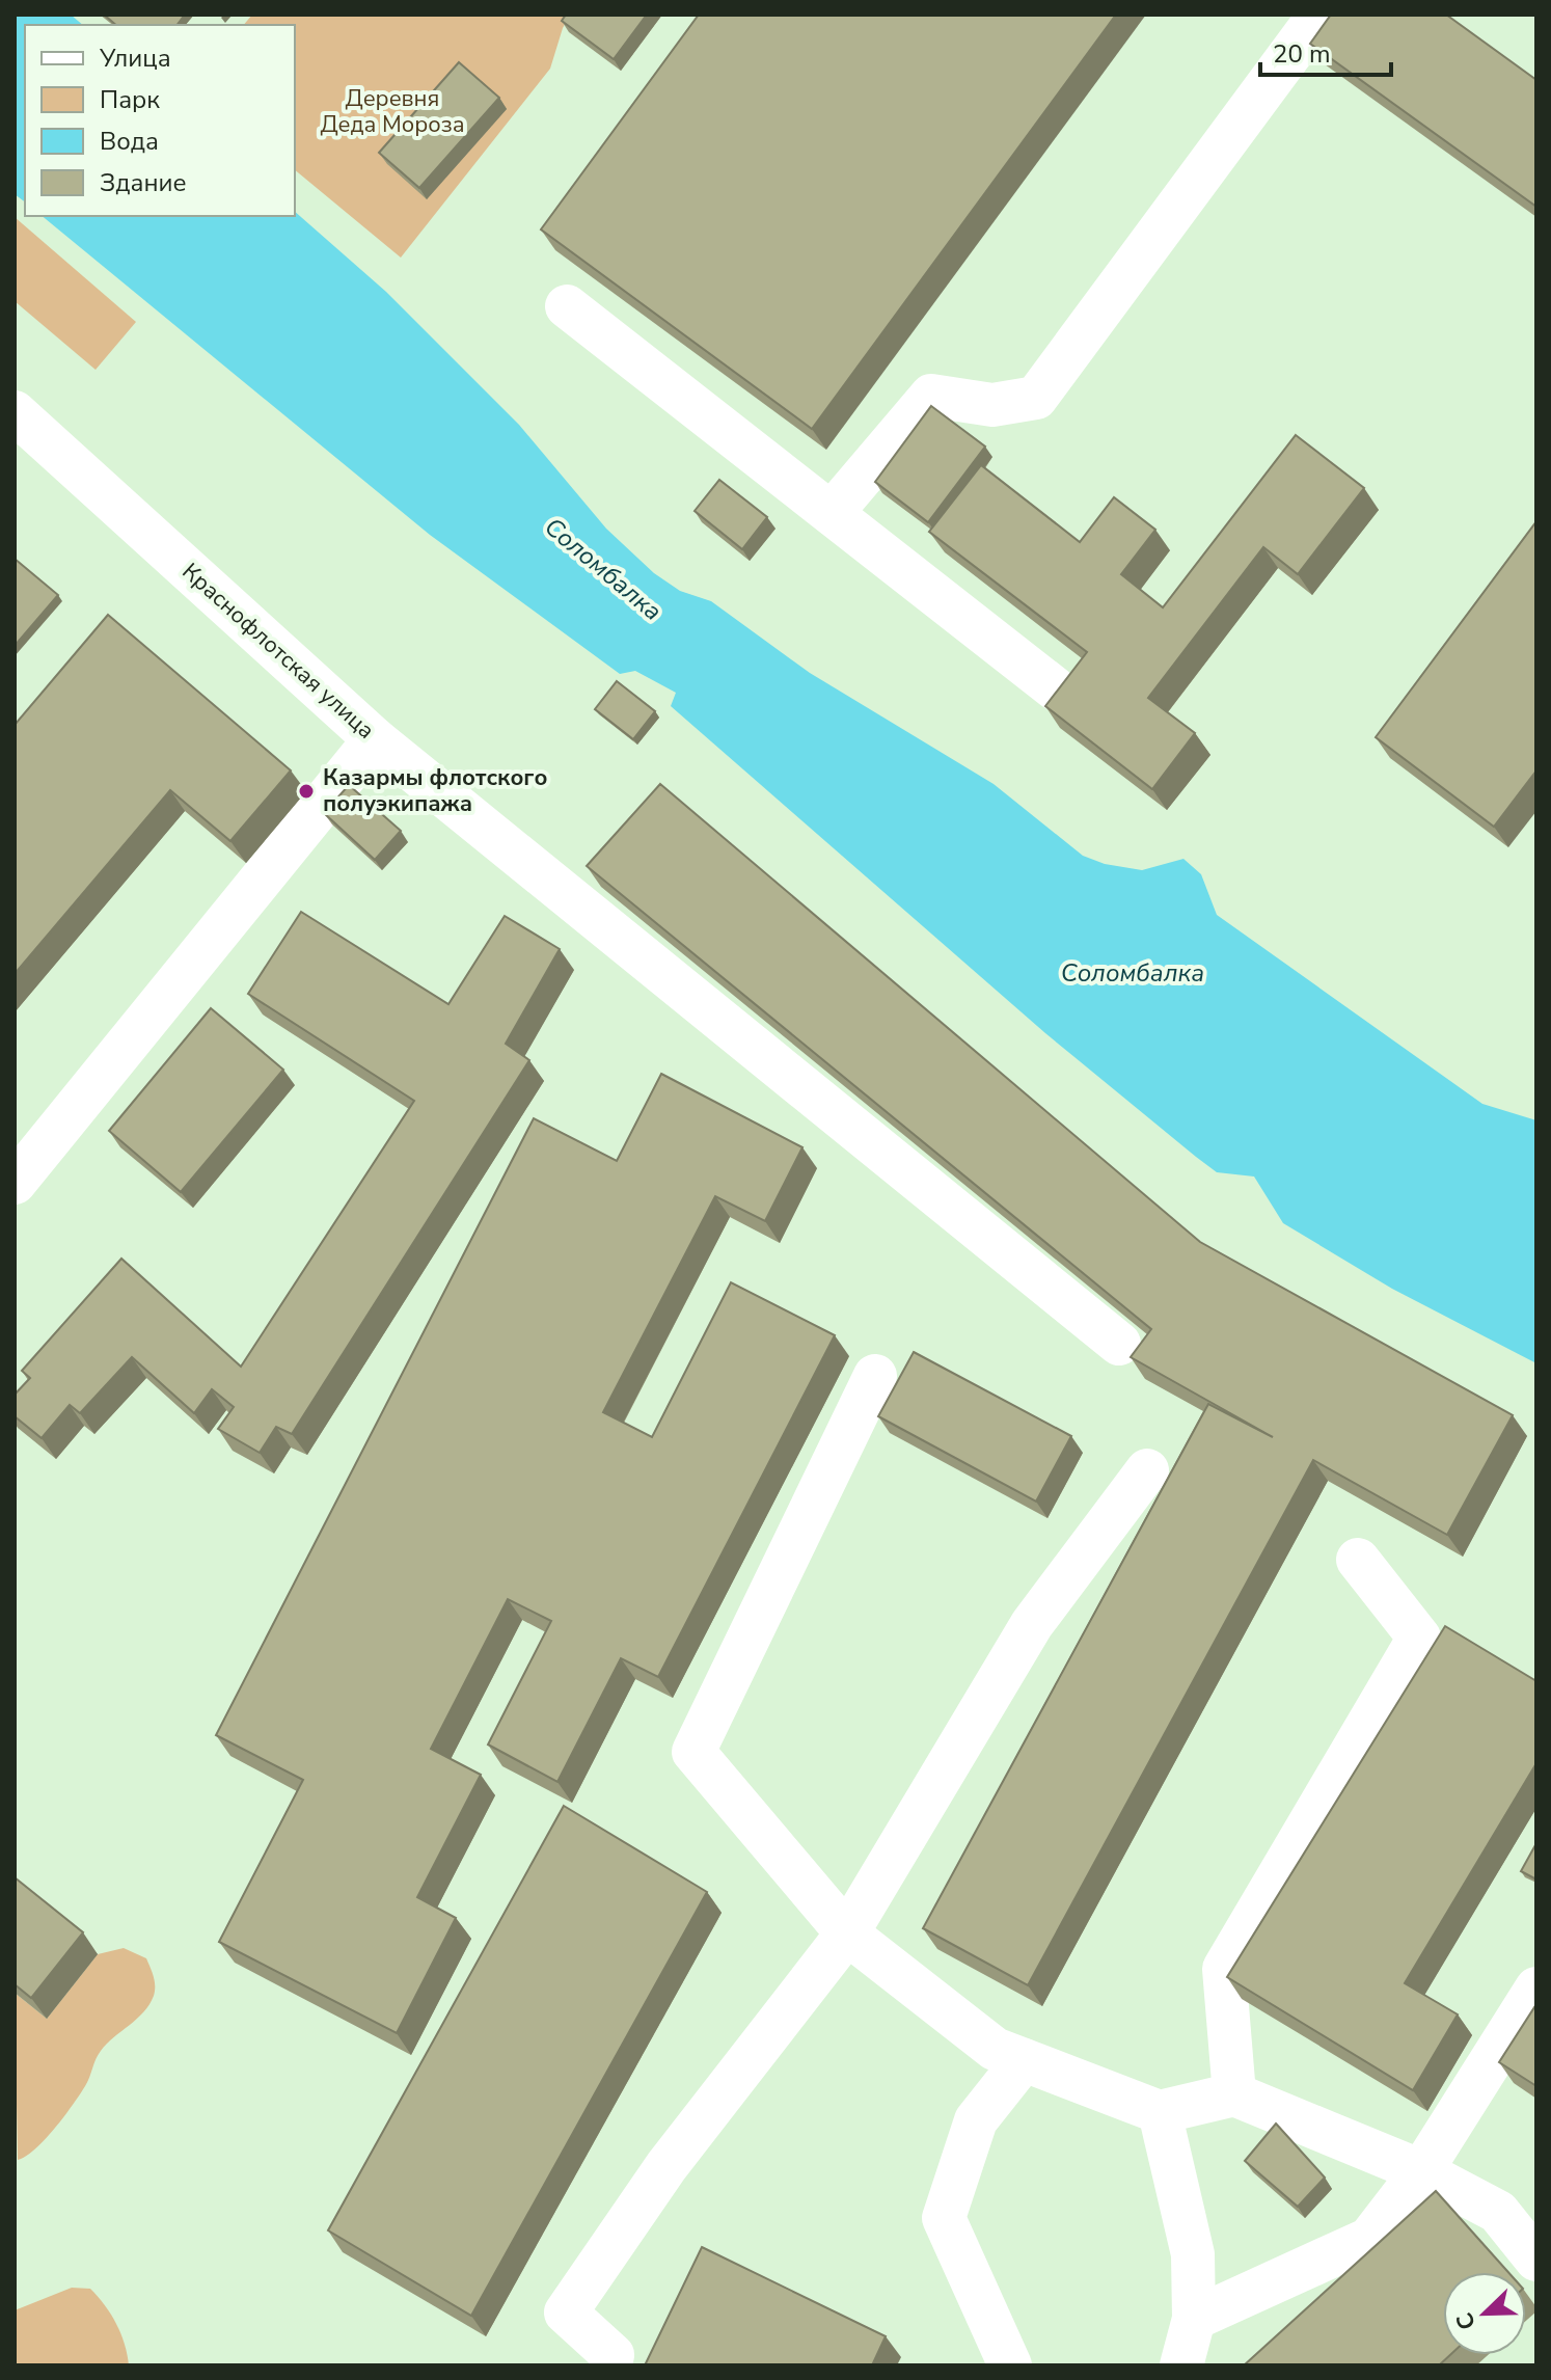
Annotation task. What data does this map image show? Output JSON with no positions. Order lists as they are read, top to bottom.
{
  "streets": {
    "street": ["Краснофлотская улица"]
  },
  "water": ["Соломбалка"],
  "parks": ["Деревня Деда Мороза"],
  "places": ["Казармы флотского полуэкипажа"],
  "legend": [
    "Улица",
    "Парк",
    "Вода",
    "Здание"
  ],
  "scale_bar": "20 m",
  "north": "bottom left"
}
